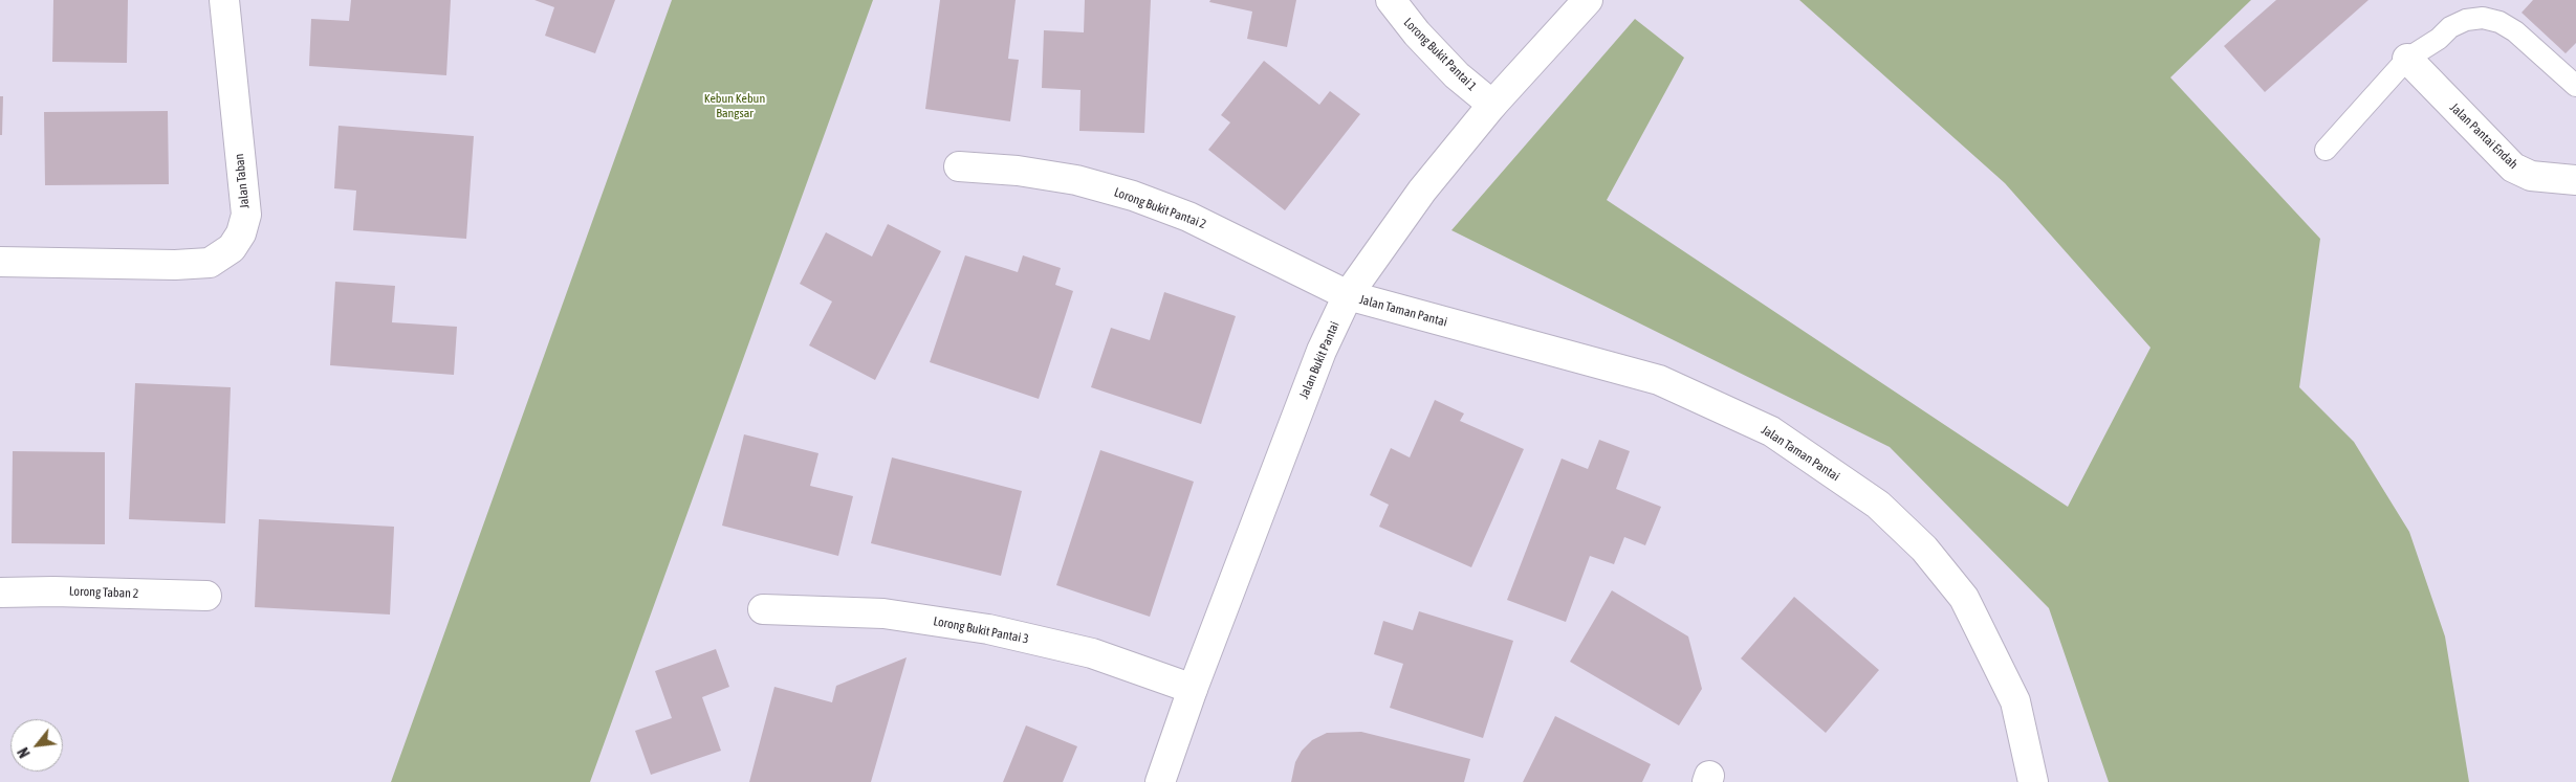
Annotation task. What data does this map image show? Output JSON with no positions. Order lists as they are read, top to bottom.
{
  "streets": {
    "street": [
      "Lorong Bukit Pantai 1",
      "Jalan Pantai Endah",
      "Jalan Taban",
      "Lorong Bukit Pantai 2",
      "Jalan Taman Pantai",
      "Jalan Bukit Pantai",
      "Lorong Taban 2",
      "Lorong Bukit Pantai 3"
    ]
  },
  "crossings": [
    ["Lorong Bukit Pantai 1", "Jalan Bukit Pantai"],
    ["Lorong Bukit Pantai 2", "Jalan Taman Pantai"],
    ["Lorong Bukit Pantai 2", "Jalan Bukit Pantai"],
    ["Jalan Taman Pantai", "Jalan Bukit Pantai"],
    ["Jalan Bukit Pantai", "Lorong Bukit Pantai 3"]
  ],
  "parks": ["Kebun Kebun Bangsar"],
  "north": "bottom left"
}
